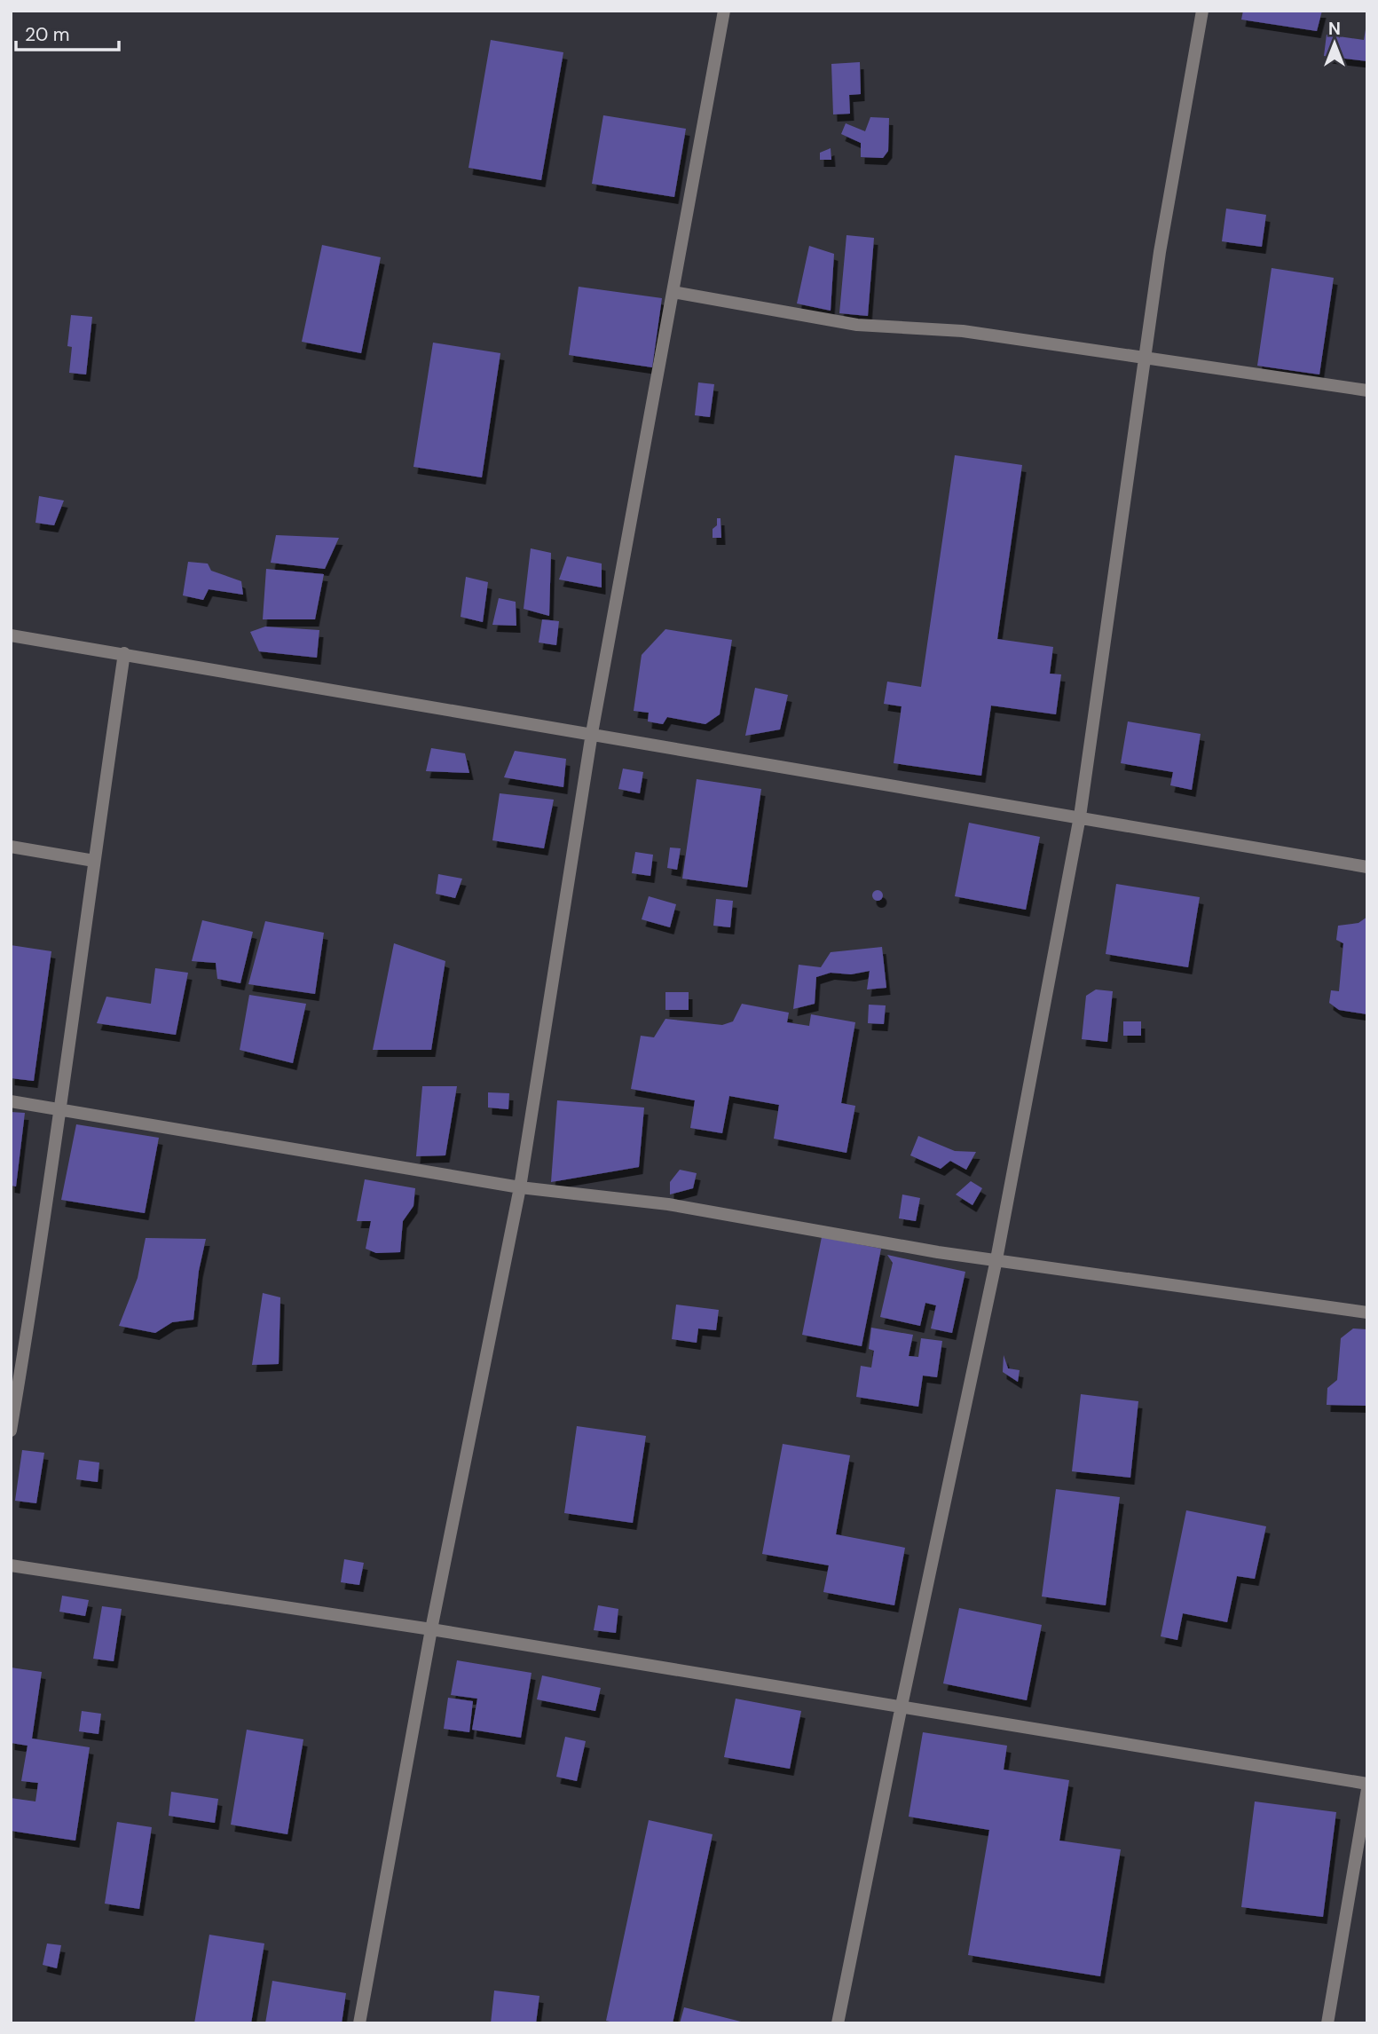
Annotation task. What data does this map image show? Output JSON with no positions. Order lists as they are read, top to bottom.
{
  "scale_bar": "20 m",
  "north": "top"
}
